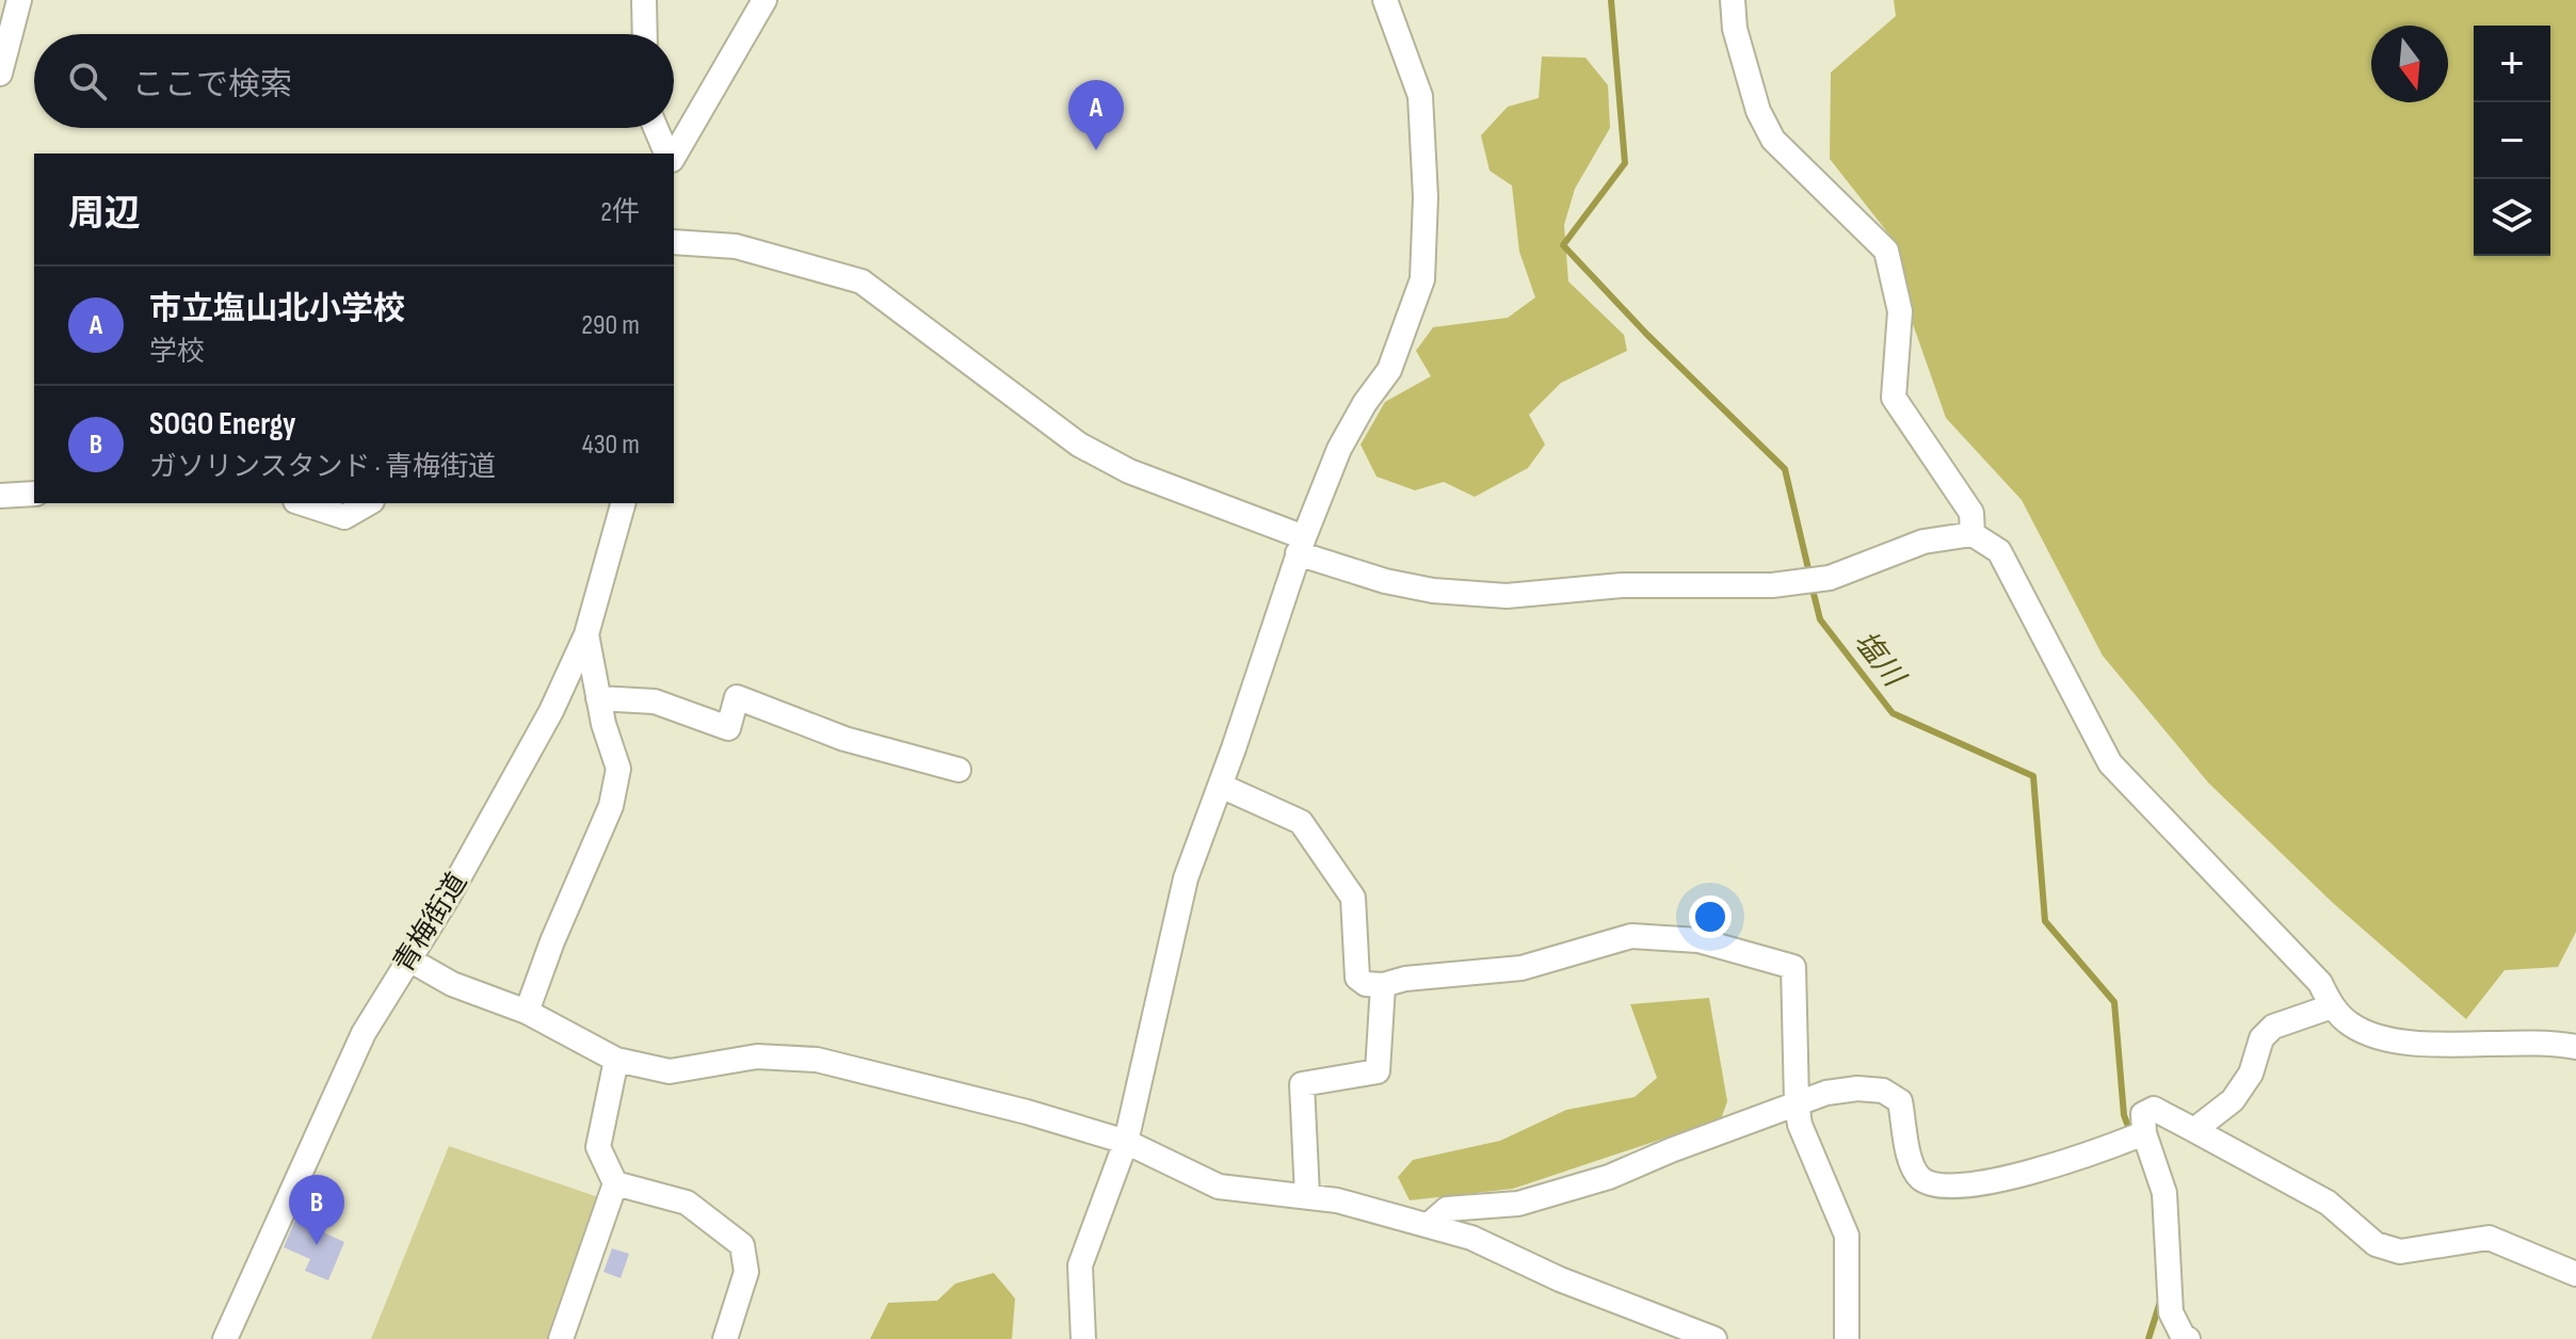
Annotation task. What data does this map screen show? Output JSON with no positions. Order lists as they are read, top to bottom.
{
  "streets": {
    "street": ["青梅街道"]
  },
  "water": ["塩川"],
  "north": "bottom",
  "page": {
    "map_buttons": ["+", "−"],
    "search": "ここで検索",
    "pins": ["A", "B"],
    "heading": ["周辺", "2件"],
    "list": [
      {
        "mark": "A",
        "name": "市立塩山北小学校",
        "note": "学校",
        "value": "290 m"
      },
      {
        "mark": "B",
        "name": "SOGO Energy",
        "note": "ガソリンスタンド · 青梅街道",
        "value": "430 m"
      }
    ]
  }
}
